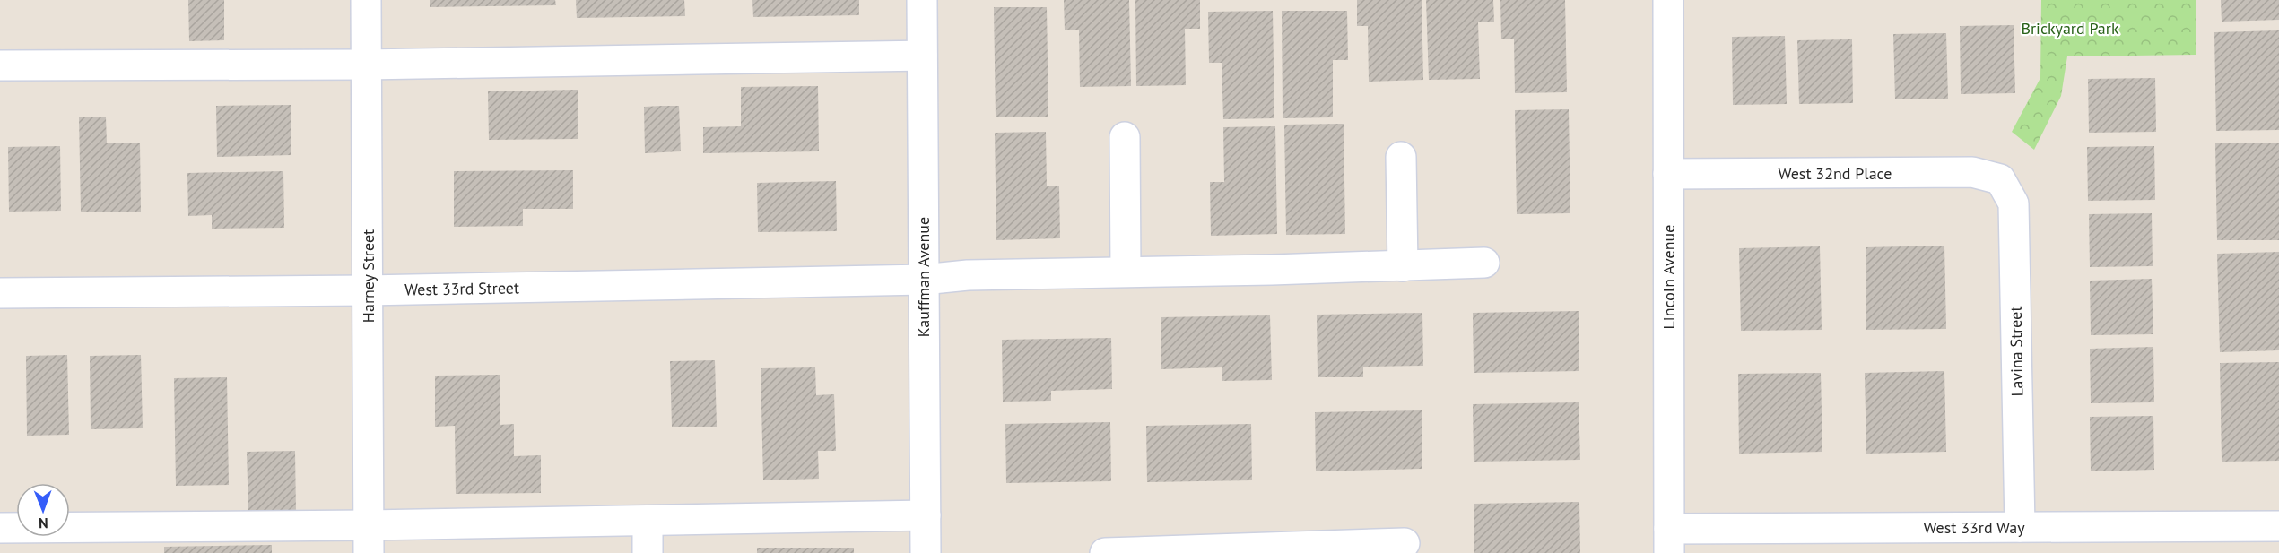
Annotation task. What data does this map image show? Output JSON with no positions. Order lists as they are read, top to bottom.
{
  "streets": {
    "street": [
      "West 32nd Place",
      "Harney Street",
      "Kauffman Avenue",
      "Lincoln Avenue",
      "West 33rd Street",
      "Lavina Street",
      "West 33rd Way"
    ]
  },
  "crossings": [
    ["West 32nd Place", "Lincoln Avenue"],
    ["West 32nd Place", "Lavina Street"],
    ["Harney Street", "West 33rd Street"],
    ["Kauffman Avenue", "West 33rd Street"],
    ["Lincoln Avenue", "West 33rd Way"],
    ["Lavina Street", "West 33rd Way"]
  ],
  "parks": ["Brickyard Park"],
  "north": "bottom"
}
